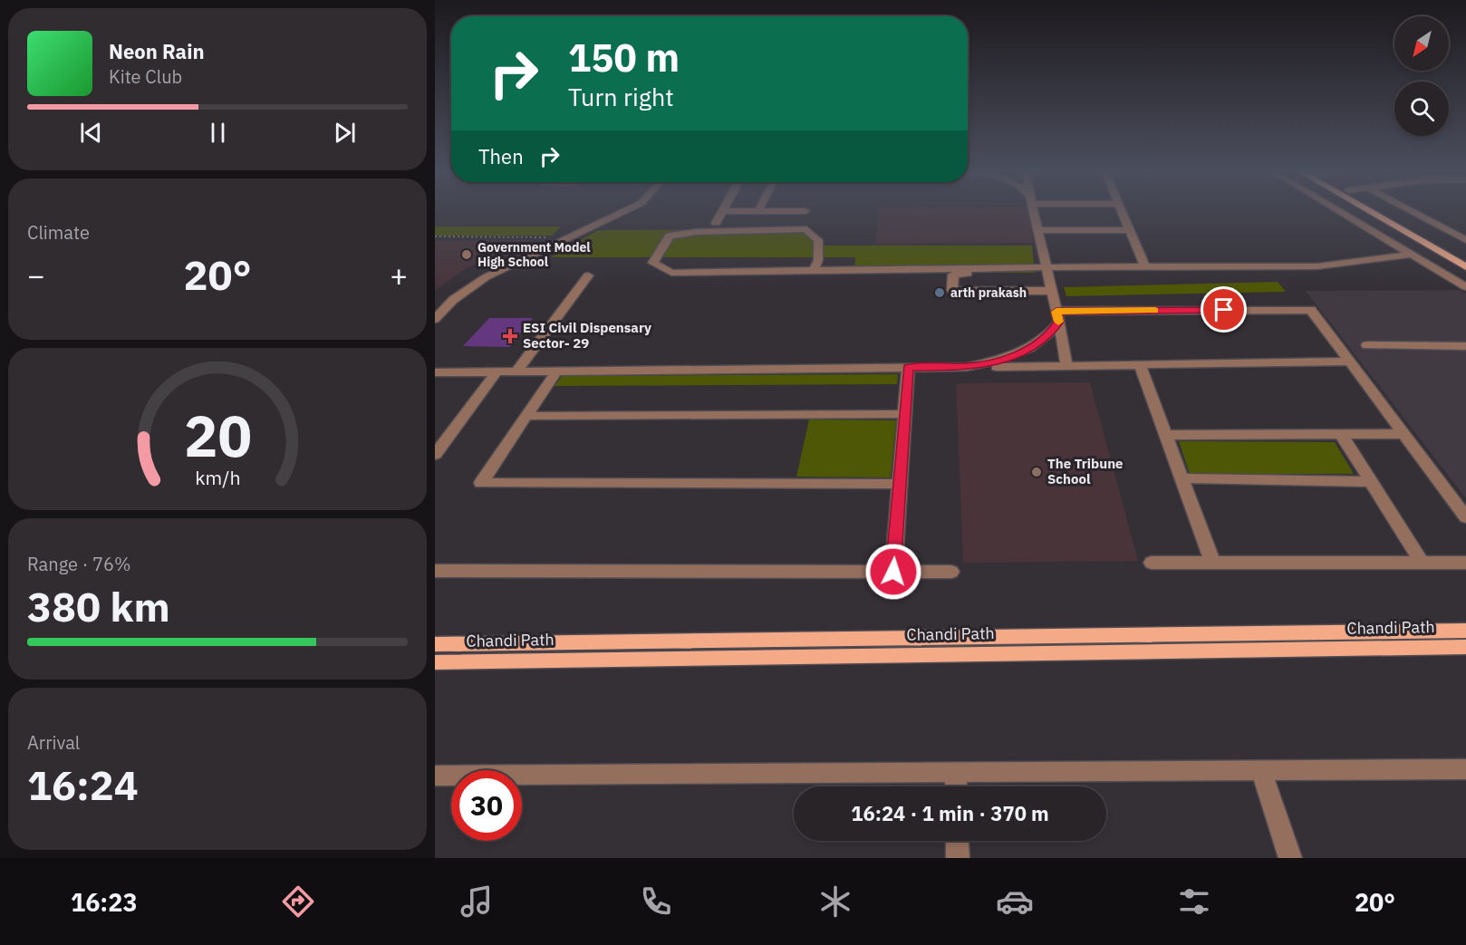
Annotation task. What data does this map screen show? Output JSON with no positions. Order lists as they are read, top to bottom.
{
  "streets": {
    "main road": ["Chandi Path"]
  },
  "places": {
    "other": ["Government Model High School", "arth prakash", "The Tribune School"],
    "health": ["ESI Civil Dispensary Sector- 29"]
  },
  "north": "bottom left",
  "page": {
    "turn": ["150 m", "Turn right"],
    "song": ["Neon Rain", "Kite Club"],
    "then": "Then",
    "tile": [
      "Climate",
      ["Range · 76%", "380 km"],
      ["Arrival", "16:24"]
    ],
    "heat": ["−", "20°", "+"],
    "limit": "30",
    "trip": "16:24 · 1 min · 370 m",
    "tabs": ["16:23", "20°"],
    "gauge": ["20", "km/h"]
  }
}
